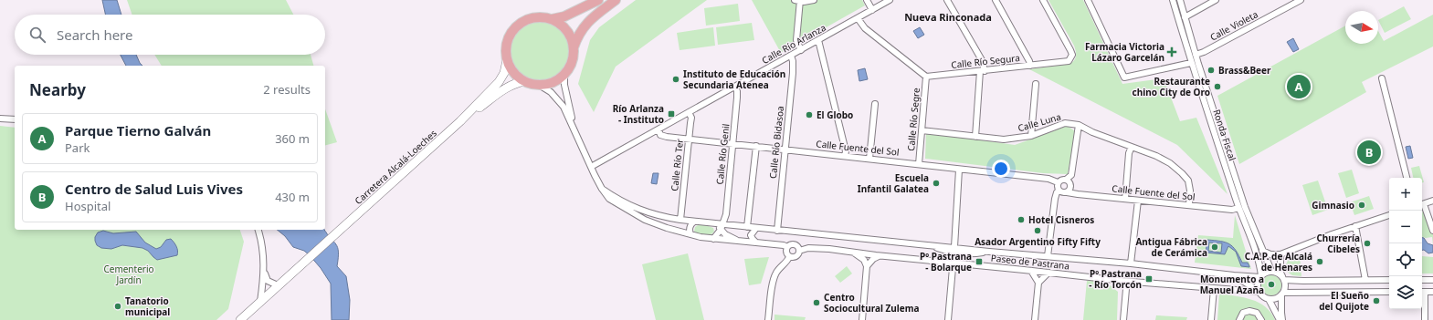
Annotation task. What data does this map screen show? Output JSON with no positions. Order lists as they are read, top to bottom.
{
  "streets": {
    "main road": ["Carretera Alcalá-Loeches"],
    "street": [
      "Calle Violeta",
      "Calle Río Arlanza",
      "Calle Río Segura",
      "Calle Río Segre",
      "Calle Luna",
      "Ronda Fiscal",
      "Calle Río Bidasoa",
      "Calle Fuente del Sol",
      "Calle Río Genil",
      "Calle Río Ter",
      "Paseo de Pastrana"
    ]
  },
  "crossings": [
    ["Calle Violeta", "Ronda Fiscal"],
    ["Calle Río Arlanza", "Calle Río Bidasoa"],
    ["Calle Río Arlanza", "Calle Fuente del Sol"],
    ["Calle Río Arlanza", "Calle Río Genil"],
    ["Calle Río Arlanza", "Calle Río Ter"],
    ["Calle Río Segura", "Calle Río Segre"],
    ["Calle Río Segre", "Calle Luna"],
    ["Calle Río Segre", "Calle Fuente del Sol"],
    ["Calle Luna", "Calle Fuente del Sol"],
    ["Ronda Fiscal", "Calle Fuente del Sol"],
    ["Ronda Fiscal", "Paseo de Pastrana"],
    ["Calle Río Bidasoa", "Calle Fuente del Sol"],
    ["Calle Río Bidasoa", "Paseo de Pastrana"],
    ["Calle Fuente del Sol", "Calle Río Genil"],
    ["Calle Fuente del Sol", "Calle Río Ter"],
    ["Calle Río Genil", "Paseo de Pastrana"],
    ["Calle Río Ter", "Paseo de Pastrana"]
  ],
  "districts": ["Nueva Rinconada"],
  "parks": ["Cementerio Jardín"],
  "places": {
    "health": ["Farmacia Victoria Lázaro Garcelán"],
    "other": [
      "Brass&Beer",
      "Instituto de Educación Secundaria Atenea",
      "Restaurante chino City de Oro",
      "El Globo",
      "Escuela Infantil Galatea",
      "Gimnasio",
      "Hotel Cisneros",
      "Asador Argentino Fifty Fifty",
      "Churrería Cibeles",
      "Antigua Fábrica de Cerámica",
      "C.A.P. de Alcalá de Henares",
      "Monumento a Manuel Azaña",
      "El Sueño del Quijote",
      "Centro Sociocultural Zulema",
      "Tanatorio municipal"
    ],
    "transit": ["Río Arlanza - Instituto", "Pº Pastrana - Bolarque", "Pº Pastrana - Río Torcón"]
  },
  "north": "right",
  "page": {
    "search": "Search here",
    "heading": ["Nearby", "2 results"],
    "pins": ["A", "B"],
    "list": [
      {
        "mark": "A",
        "name": "Parque Tierno Galván",
        "note": "Park",
        "value": "360 m"
      },
      {
        "mark": "B",
        "name": "Centro de Salud Luis Vives",
        "note": "Hospital",
        "value": "430 m"
      }
    ],
    "map_buttons": ["+", "−"]
  }
}
